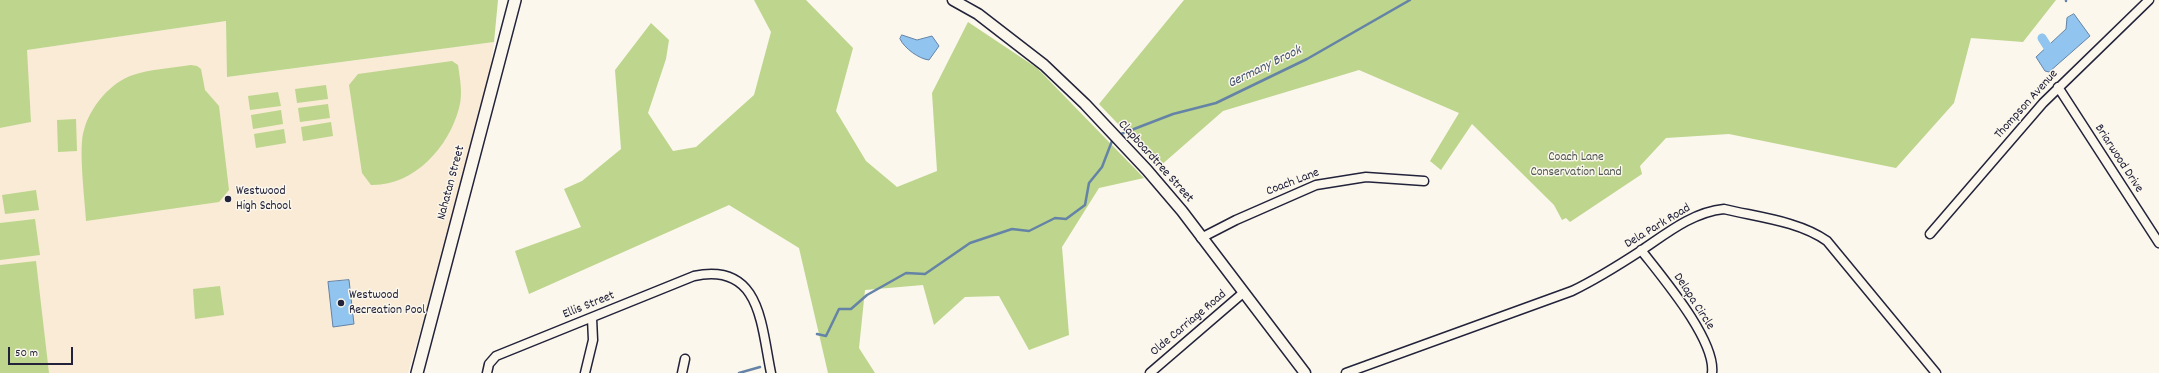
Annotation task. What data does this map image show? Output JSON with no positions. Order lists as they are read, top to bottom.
{
  "streets": {
    "main road": ["Nahatan Street"],
    "street": [
      "Thompson Avenue",
      "Briarwood Drive",
      "Clapboardtree Street",
      "Coach Lane",
      "Dela Park Road",
      "Delapa Circle",
      "Ellis Street",
      "Olde Carriage Road"
    ]
  },
  "crossings": [
    ["Thompson Avenue", "Briarwood Drive"],
    ["Clapboardtree Street", "Coach Lane"],
    ["Clapboardtree Street", "Olde Carriage Road"],
    ["Dela Park Road", "Delapa Circle"]
  ],
  "water": ["Germany Brook"],
  "parks": ["Coach Lane Conservation Land"],
  "places": ["Westwood High School", "Westwood Recreation Pool"],
  "scale_bar": "50 m"
}
